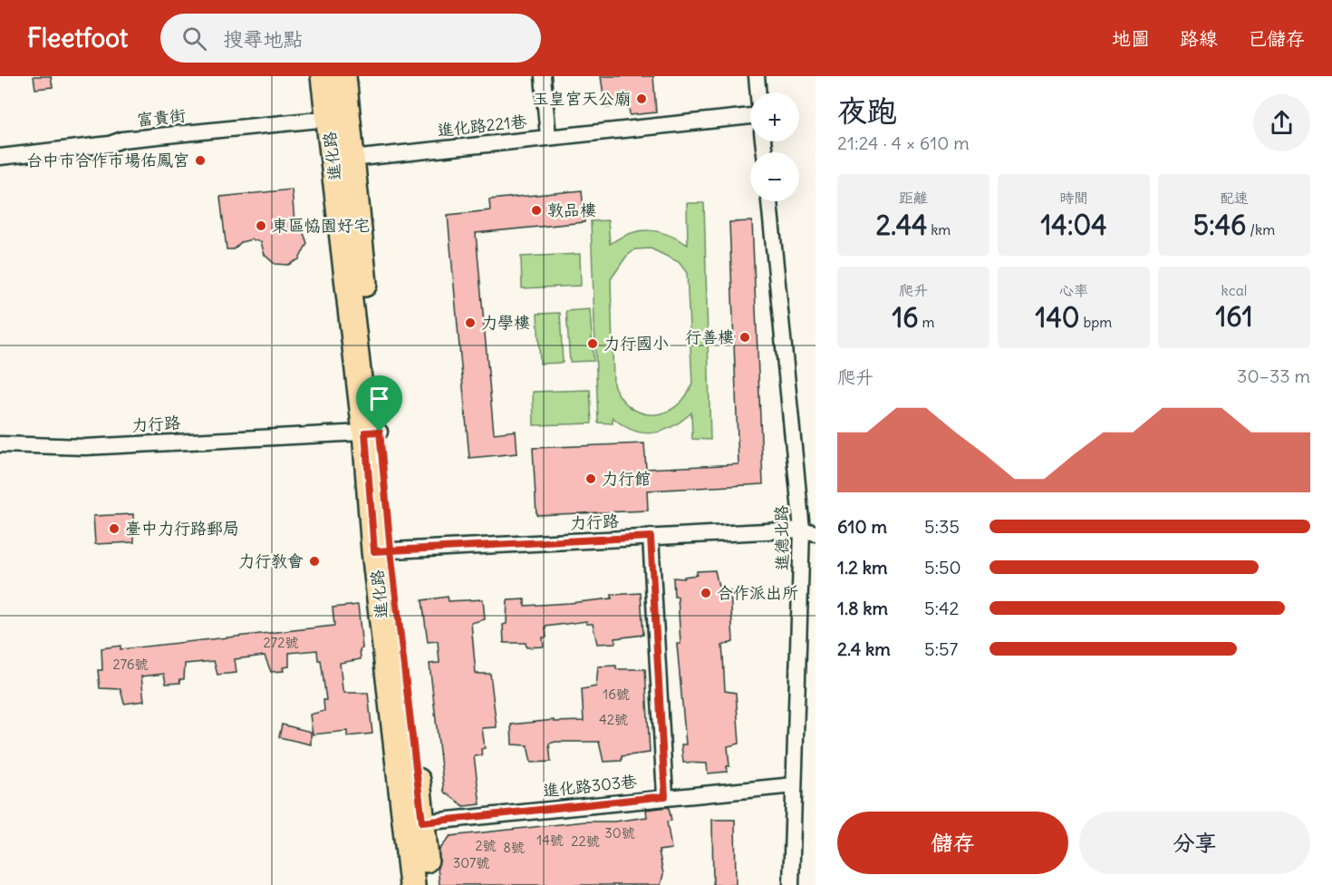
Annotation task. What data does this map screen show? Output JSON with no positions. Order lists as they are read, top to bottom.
{
  "streets": {
    "main road": ["進化路"],
    "street": [
      "富貴街",
      "進化路221巷",
      "力行路",
      "進德北路",
      "進化路303巷"
    ]
  },
  "crossings": [
    ["富貴街", "進化路"],
    ["進化路221巷", "進化路"],
    ["進化路", "力行路"],
    ["進化路", "進化路303巷"],
    ["力行路", "進德北路"],
    ["進德北路", "進化路303巷"]
  ],
  "places": [
    "玉皇宮天公廟",
    "台中市合作市場佑鳳宮",
    "敦品樓",
    "東區恊園好宅",
    "力學樓",
    "行善樓",
    "力行國小",
    "力行館",
    "臺中力行路郵局",
    "力行教會",
    "合作派出所"
  ],
  "house_numbers": [
    "272號",
    "276號",
    "16號",
    "42號",
    "30號",
    "14號",
    "22號",
    "2號",
    "8號",
    "307號"
  ],
  "page": {
    "header": "Fleetfoot",
    "search": "搜尋地點",
    "nav": ["地圖", "路線", "已儲存"],
    "heading": ["夜跑", "21:24 · 4 × 610 m"],
    "map_buttons": ["+", "−"],
    "stats": [
      ["距離", "2.44 km"],
      ["時間", "14:04"],
      ["配速", "5:46 /km"],
      ["爬升", "16 m"],
      ["心率", "140 bpm"],
      ["kcal", "161"]
    ],
    "chart": ["爬升", "30–33 m"],
    "list": [
      {
        "name": "610 m",
        "note": "5:35"
      },
      {
        "name": "1.2 km",
        "note": "5:50"
      },
      {
        "name": "1.8 km",
        "note": "5:42"
      },
      {
        "name": "2.4 km",
        "note": "5:57"
      }
    ],
    "buttons": ["儲存", "分享"]
  }
}
